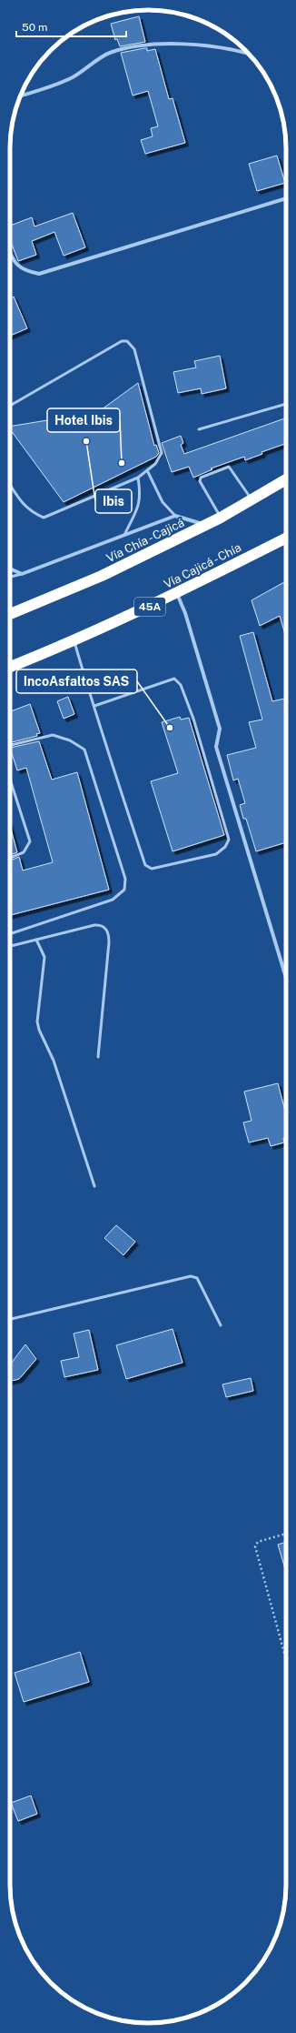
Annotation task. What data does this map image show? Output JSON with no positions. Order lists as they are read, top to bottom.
{
  "streets": {
    "highway": ["Vía Chía - Cajicá", "Vía Cajicá - Chía", "45A"]
  },
  "places": ["Ibis", "Hotel Ibis", "IncoAsfaltos SAS"],
  "scale_bar": "50 m"
}
